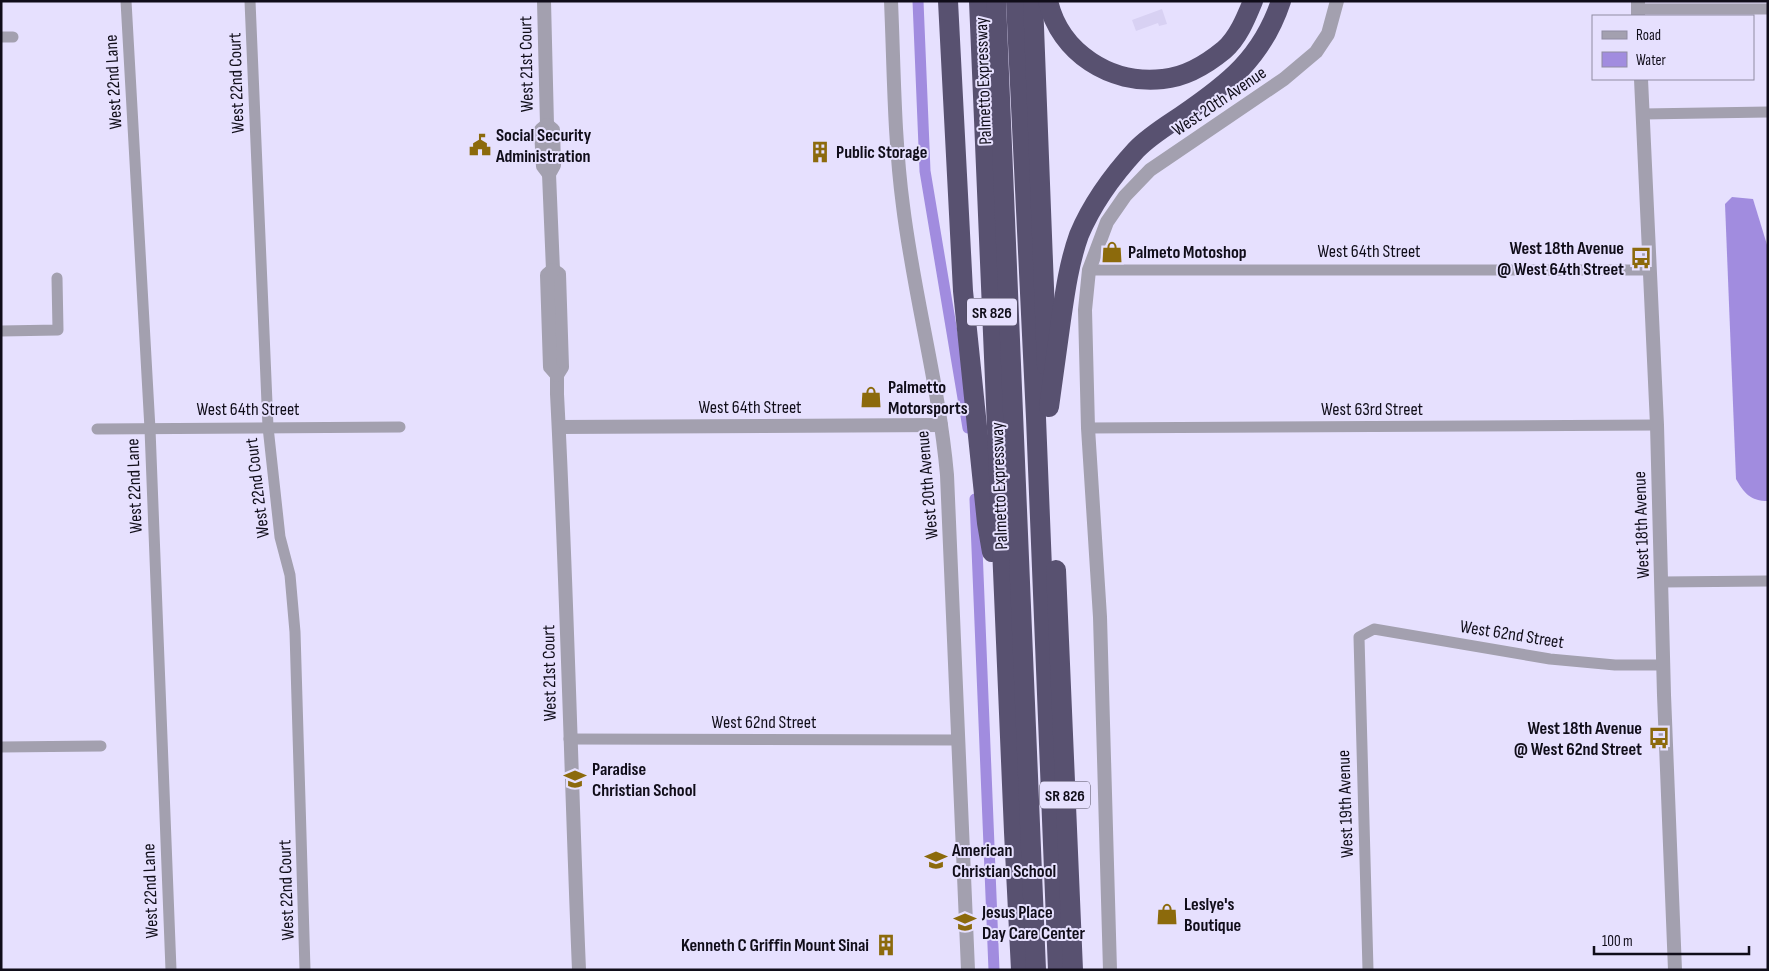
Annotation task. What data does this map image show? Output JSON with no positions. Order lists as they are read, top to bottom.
{
  "streets": {
    "highway": ["Palmetto Expressway", "SR 826"],
    "street": [
      "West 21st Court",
      "West 22nd Lane",
      "West 22nd Court",
      "West 20th Avenue",
      "West 64th Street",
      "West 63rd Street",
      "West 18th Avenue",
      "West 62nd Street",
      "West 19th Avenue"
    ]
  },
  "crossings": [
    ["West 21st Court", "West 64th Street"],
    ["West 21st Court", "West 62nd Street"],
    ["West 22nd Lane", "West 64th Street"],
    ["West 22nd Court", "West 64th Street"],
    ["West 20th Avenue", "West 64th Street"],
    ["West 20th Avenue", "West 62nd Street"],
    ["West 64th Street", "West 18th Avenue"],
    ["West 63rd Street", "West 18th Avenue"],
    ["West 18th Avenue", "West 62nd Street"],
    ["West 62nd Street", "West 19th Avenue"]
  ],
  "places": {
    "public building": ["Social Security Administration"],
    "building": ["Public Storage", "Kenneth C Griffin Mount Sinai"],
    "shop": ["Palmeto Motoshop", "Palmetto Motorsports", "Leslye's Boutique"],
    "bus stop": ["West 18th Avenue @ West 64th Street", "West 18th Avenue @ West 62nd Street"],
    "school or university": ["Paradise Christian School", "American Christian School", "Jesus Place Day Care Center"]
  },
  "legend": ["Road", "Water"],
  "scale_bar": "100 m"
}
